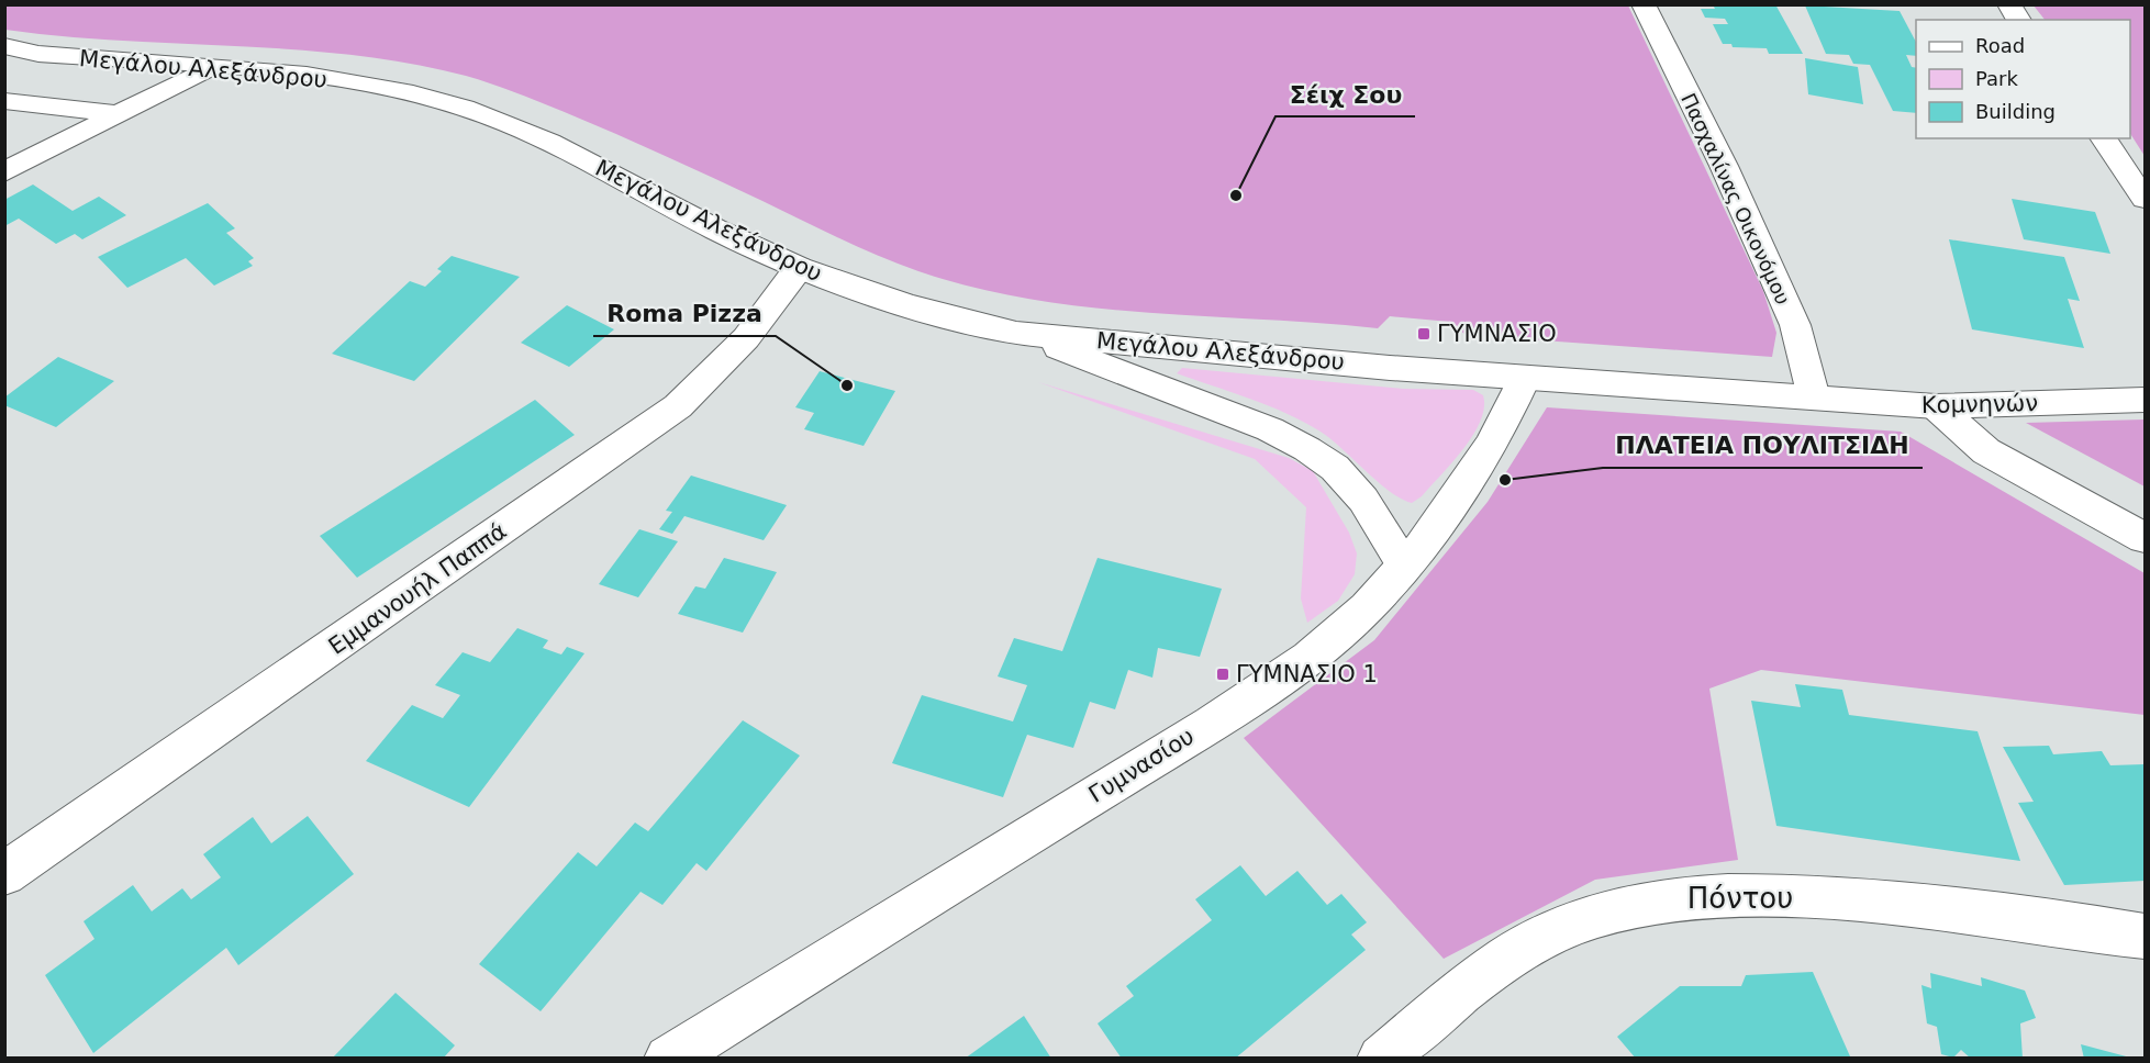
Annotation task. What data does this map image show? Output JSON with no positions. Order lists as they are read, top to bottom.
{
  "streets": {
    "street": [
      "Μεγάλου Αλεξάνδρου",
      "Πασχαλίνας Οικονόμου",
      "Κομνηνών",
      "Εμμανουήλ Παππά",
      "Γυμνασίου",
      "Πόντου"
    ]
  },
  "crossings": [
    ["Μεγάλου Αλεξάνδρου", "Πασχαλίνας Οικονόμου"],
    ["Μεγάλου Αλεξάνδρου", "Κομνηνών"],
    ["Μεγάλου Αλεξάνδρου", "Εμμανουήλ Παππά"],
    ["Μεγάλου Αλεξάνδρου", "Γυμνασίου"],
    ["Πασχαλίνας Οικονόμου", "Κομνηνών"]
  ],
  "places": {
    "other": ["Σέιχ Σου", "Roma Pizza", "ΠΛΑΤΕΙΑ ΠΟΥΛΙΤΣΙΔΗ"],
    "transit": ["ΓΥΜΝΑΣΙΟ", "ΓΥΜΝΑΣΙΟ 1"]
  },
  "legend": ["Road", "Park", "Building"]
}
